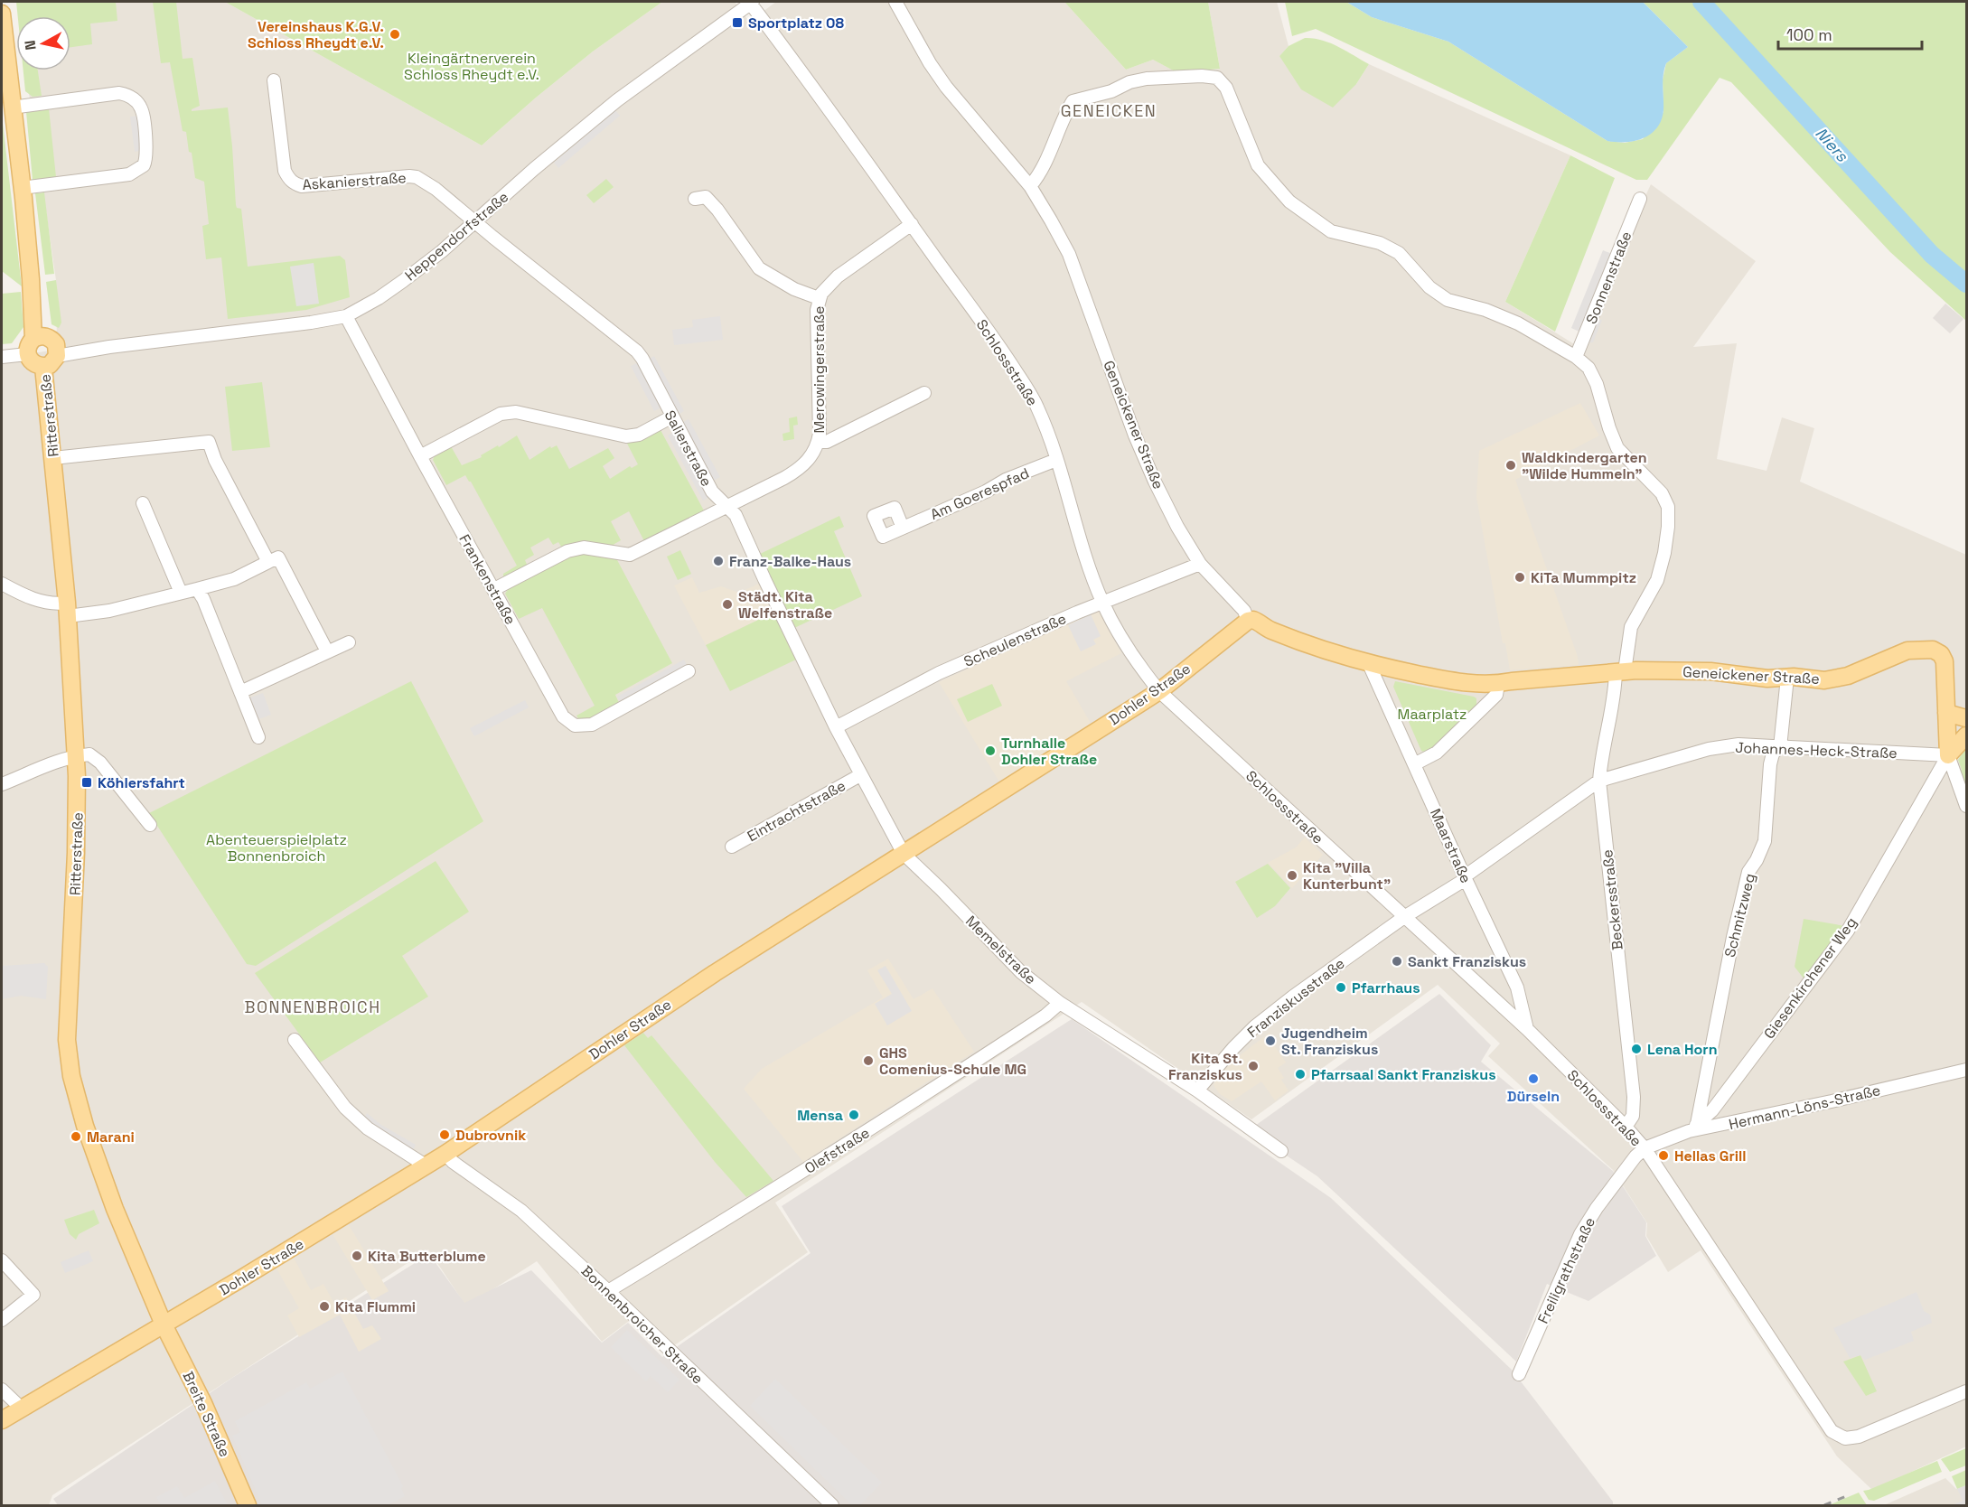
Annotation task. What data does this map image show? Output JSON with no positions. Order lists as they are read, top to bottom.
{
  "streets": {
    "main road": [
      "Ritterstraße",
      "Geneickener Straße",
      "Dohler Straße",
      "Breite Straße"
    ],
    "street": [
      "Askanierstraße",
      "Heppendorfstraße",
      "Sonnenstraße",
      "Schlossstraße",
      "Merowingerstraße",
      "Salierstraße",
      "Am Goerespfad",
      "Frankenstraße",
      "Scheulenstraße",
      "Johannes-Heck-Straße",
      "Eintrachtstraße",
      "Maarstraße",
      "Beckersstraße",
      "Schmitzweg",
      "Memelstraße",
      "Giesenkirchener Weg",
      "Franziskusstraße",
      "Hermann-Löns-Straße",
      "Olefstraße",
      "Freiligrathstraße",
      "Bonnenbroicher Straße"
    ]
  },
  "crossings": [
    ["Askanierstraße", "Heppendorfstraße"],
    ["Askanierstraße", "Salierstraße"],
    ["Heppendorfstraße", "Schlossstraße"],
    ["Heppendorfstraße", "Ritterstraße"],
    ["Heppendorfstraße", "Salierstraße"],
    ["Heppendorfstraße", "Frankenstraße"],
    ["Schlossstraße", "Merowingerstraße"],
    ["Schlossstraße", "Am Goerespfad"],
    ["Schlossstraße", "Scheulenstraße"],
    ["Schlossstraße", "Dohler Straße"],
    ["Schlossstraße", "Johannes-Heck-Straße"],
    ["Schlossstraße", "Maarstraße"],
    ["Schlossstraße", "Beckersstraße"],
    ["Schlossstraße", "Franziskusstraße"],
    ["Schlossstraße", "Hermann-Löns-Straße"],
    ["Schlossstraße", "Freiligrathstraße"],
    ["Merowingerstraße", "Salierstraße"],
    ["Merowingerstraße", "Frankenstraße"],
    ["Ritterstraße", "Dohler Straße"],
    ["Ritterstraße", "Breite Straße"],
    ["Geneickener Straße", "Scheulenstraße"],
    ["Geneickener Straße", "Dohler Straße"],
    ["Geneickener Straße", "Johannes-Heck-Straße"],
    ["Geneickener Straße", "Maarstraße"],
    ["Geneickener Straße", "Beckersstraße"],
    ["Geneickener Straße", "Schmitzweg"],
    ["Geneickener Straße", "Giesenkirchener Weg"],
    ["Salierstraße", "Scheulenstraße"],
    ["Salierstraße", "Memelstraße"],
    ["Scheulenstraße", "Memelstraße"],
    ["Dohler Straße", "Memelstraße"],
    ["Dohler Straße", "Bonnenbroicher Straße"],
    ["Dohler Straße", "Breite Straße"],
    ["Johannes-Heck-Straße", "Maarstraße"],
    ["Johannes-Heck-Straße", "Beckersstraße"],
    ["Johannes-Heck-Straße", "Schmitzweg"],
    ["Johannes-Heck-Straße", "Giesenkirchener Weg"],
    ["Johannes-Heck-Straße", "Franziskusstraße"],
    ["Eintrachtstraße", "Memelstraße"],
    ["Schmitzweg", "Giesenkirchener Weg"],
    ["Schmitzweg", "Hermann-Löns-Straße"],
    ["Memelstraße", "Franziskusstraße"],
    ["Memelstraße", "Olefstraße"],
    ["Giesenkirchener Weg", "Hermann-Löns-Straße"],
    ["Hermann-Löns-Straße", "Freiligrathstraße"],
    ["Olefstraße", "Bonnenbroicher Straße"]
  ],
  "districts": ["GENEICKEN", "BONNENBROICH"],
  "water": ["Niers"],
  "parks": ["Kleingärtnerverein Schloss Rheydt e.V.", "Maarplatz", "Abenteuerspielplatz Bonnenbroich"],
  "places": {
    "transit": ["Sportplatz 08", "Köhlersfahrt"],
    "other": [
      "Vereinshaus K.G.V. Schloss Rheydt e.V.",
      "Waldkindergarten \"Wilde Hummeln\"",
      "Franz-Balke-Haus",
      "KiTa Mummpitz",
      "Städt. Kita Welfenstraße",
      "Turnhalle Dohler Straße",
      "Kita \"Villa Kunterbunt\"",
      "Sankt Franziskus",
      "Pfarrhaus",
      "Jugendheim St. Franziskus",
      "Lena Horn",
      "GHS Comenius-Schule MG",
      "Kita St. Franziskus",
      "Pfarrsaal Sankt Franziskus",
      "Dürseln",
      "Mensa",
      "Dubrovnik",
      "Marani",
      "Hellas Grill",
      "Kita Butterblume",
      "Kita Flummi"
    ]
  },
  "scale_bar": "100 m",
  "north": "left"
}
